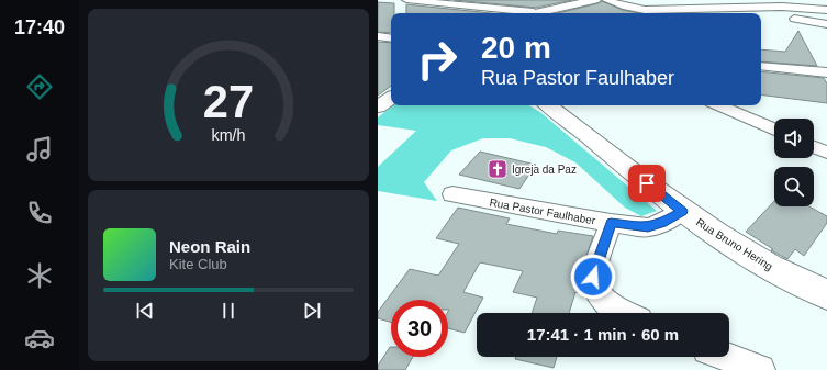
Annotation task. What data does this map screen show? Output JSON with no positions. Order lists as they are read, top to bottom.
{
  "streets": {
    "street": ["Rua Pastor Faulhaber", "Rua Bruno Hering"]
  },
  "crossings": [
    ["Rua Pastor Faulhaber", "Rua Bruno Hering"]
  ],
  "places": {
    "church": ["Igreja da Paz"]
  },
  "page": {
    "tabs": "17:40",
    "turn": ["20 m", "Rua Pastor Faulhaber"],
    "song": ["Neon Rain", "Kite Club"],
    "limit": "30",
    "trip": "17:41 · 1 min · 60 m",
    "gauge": ["27", "km/h"]
  }
}
